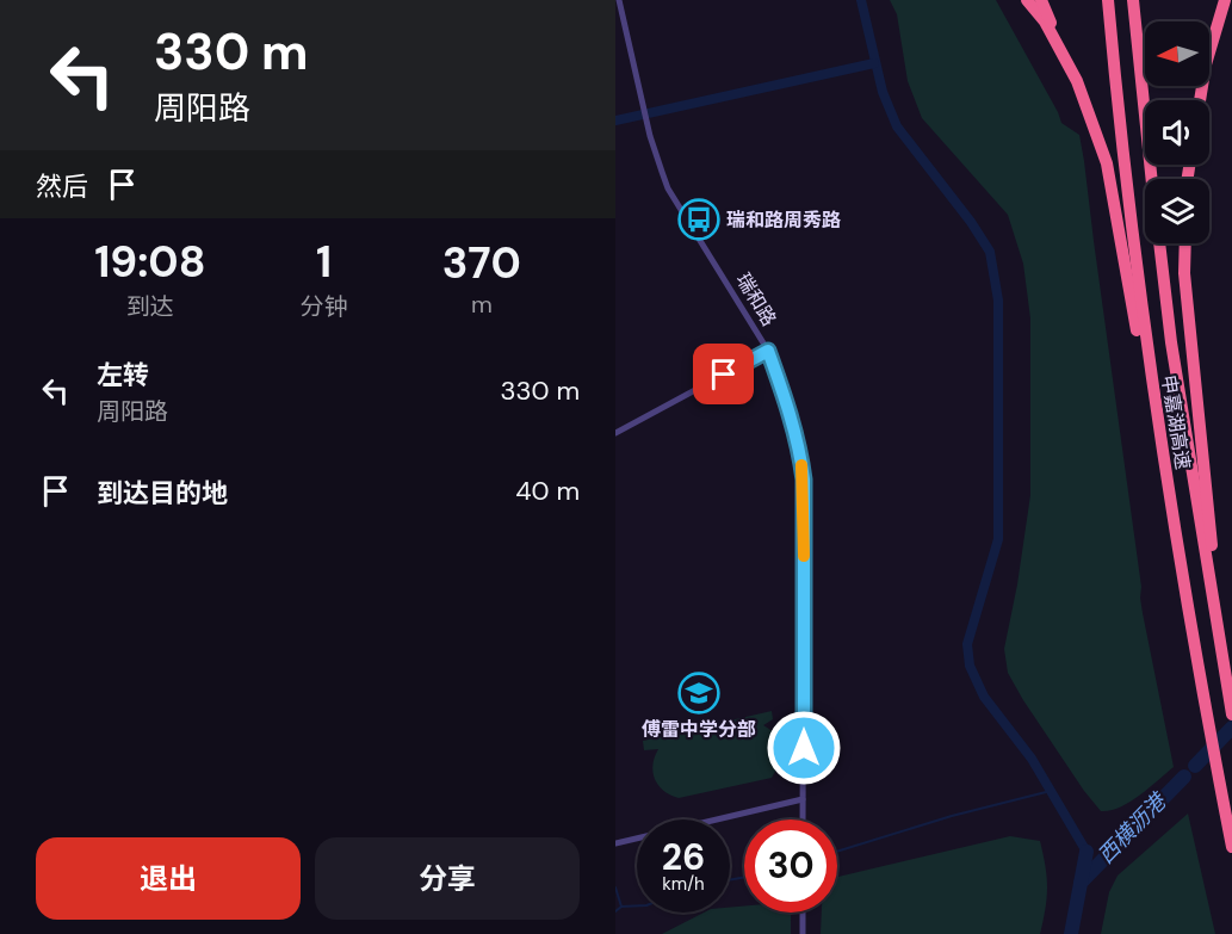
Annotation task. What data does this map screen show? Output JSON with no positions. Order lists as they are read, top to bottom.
{
  "streets": {
    "highway": ["申嘉湖高速"],
    "street": ["瑞和路"]
  },
  "water": ["西横沥港"],
  "places": {
    "bus stop": ["瑞和路周秀路"],
    "school or university": ["傅雷中学分部"]
  },
  "north": "left",
  "page": {
    "turn": ["330 m", "周阳路"],
    "then": "然后",
    "eta": [
      "19:08",
      "到达",
      "1",
      "分钟",
      "370",
      "m"
    ],
    "list": [
      {
        "name": "左转",
        "note": "周阳路",
        "value": "330 m"
      },
      {
        "name": "到达目的地",
        "value": "40 m"
      }
    ],
    "speed": "26 km/h",
    "limit": "30",
    "buttons": ["退出", "分享"]
  }
}
